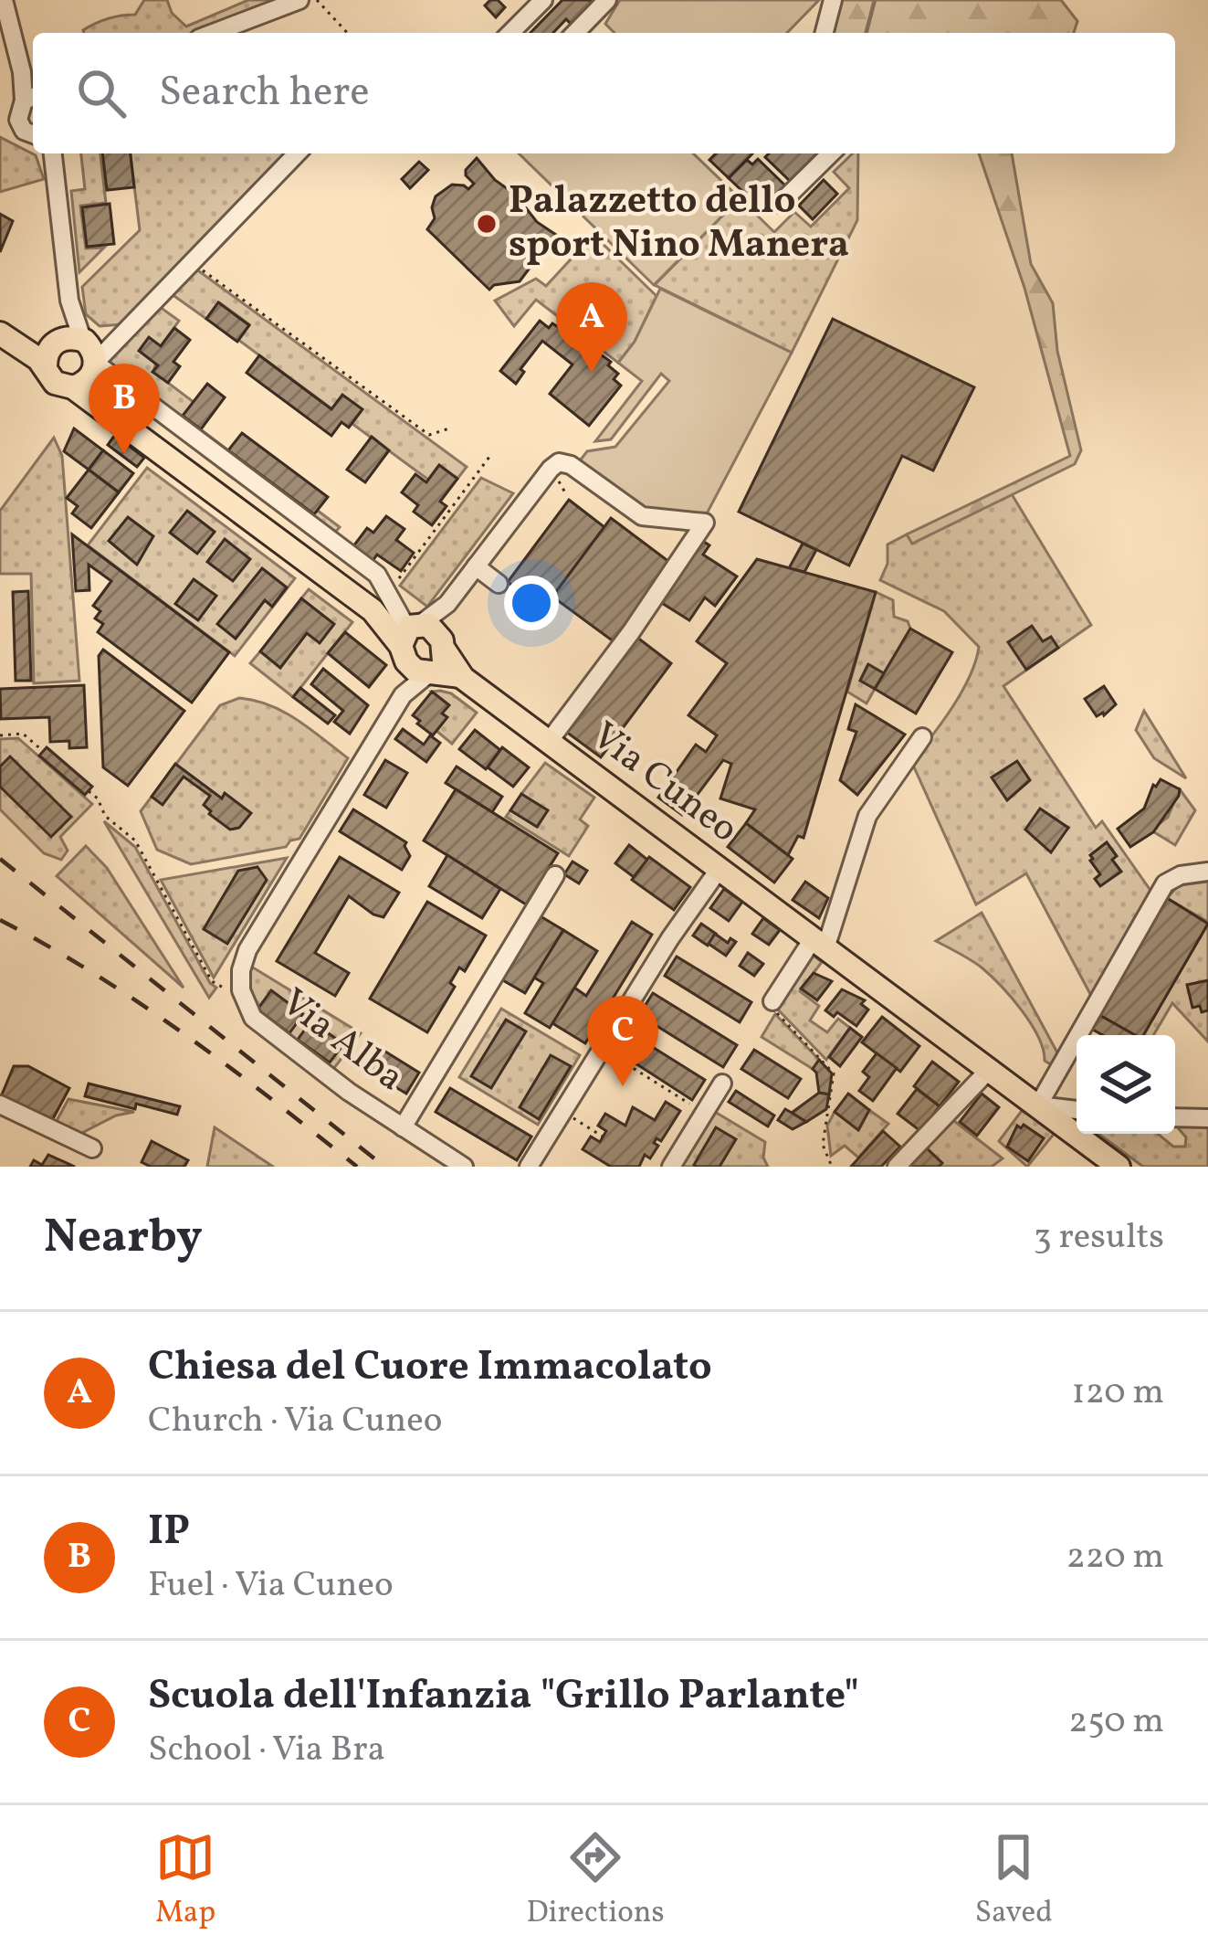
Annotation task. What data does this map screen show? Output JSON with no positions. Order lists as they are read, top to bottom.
{
  "streets": {
    "main road": ["Via Cuneo"],
    "street": ["Via Alba"]
  },
  "crossings": [
    ["Via Cuneo", "Via Alba"]
  ],
  "places": ["Palazzetto dello sport Nino Manera"],
  "page": {
    "search": "Search here",
    "pins": ["A", "B", "C"],
    "heading": ["Nearby", "3 results"],
    "list": [
      {
        "mark": "A",
        "name": "Chiesa del Cuore Immacolato",
        "note": "Church · Via Cuneo",
        "value": "120 m"
      },
      {
        "mark": "B",
        "name": "IP",
        "note": "Fuel · Via Cuneo",
        "value": "220 m"
      },
      {
        "mark": "C",
        "name": "Scuola dell'Infanzia \"Grillo Parlante\"",
        "note": "School · Via Bra",
        "value": "250 m"
      }
    ],
    "nav": ["Map", "Directions", "Saved"]
  }
}
